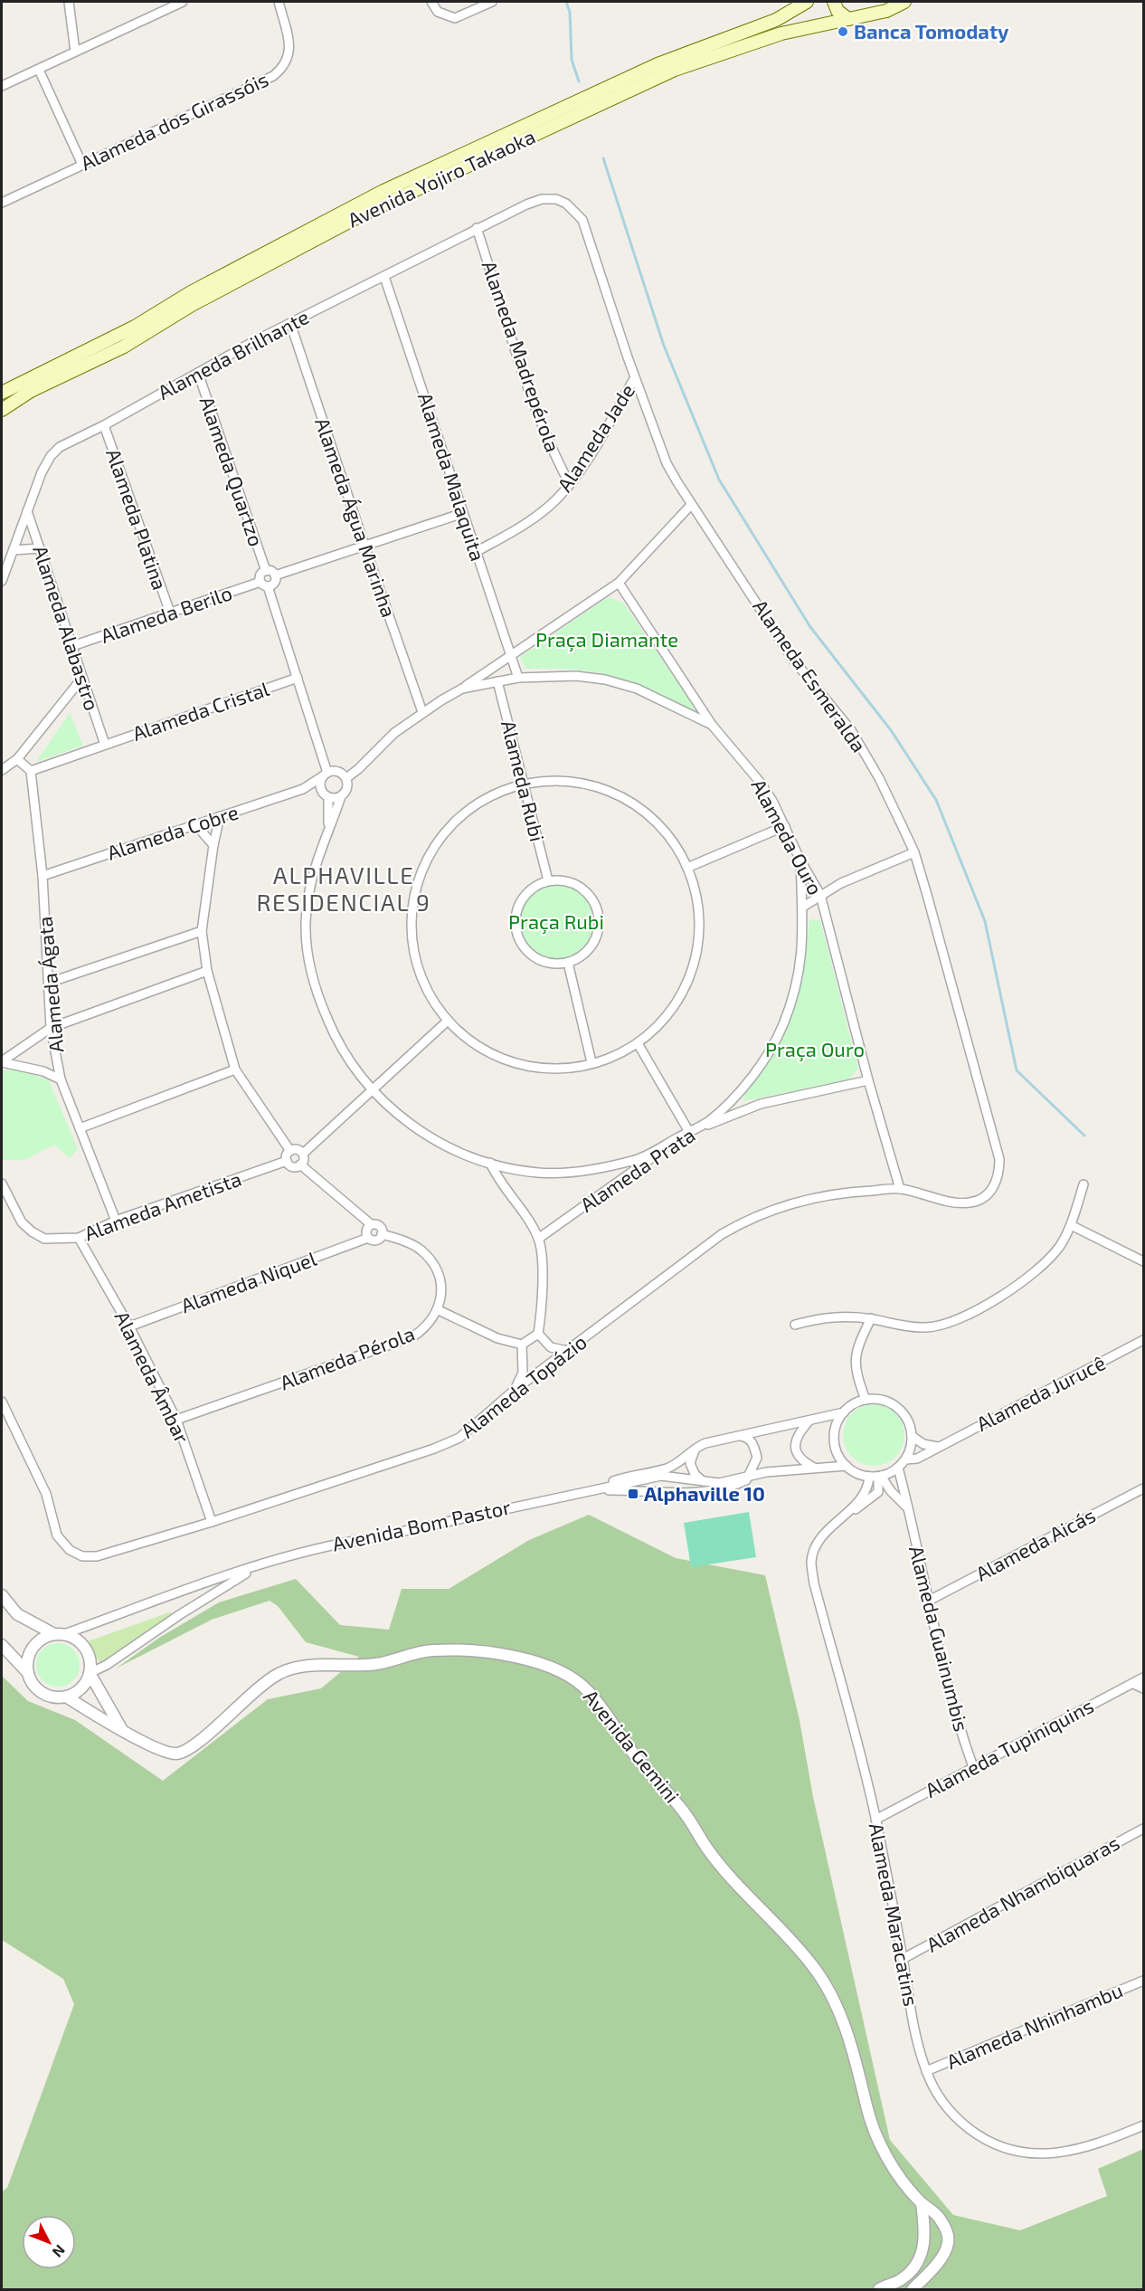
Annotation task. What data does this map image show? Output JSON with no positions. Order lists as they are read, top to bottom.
{
  "streets": {
    "main road": ["Avenida Yojiro Takaoka"],
    "street": [
      "Alameda dos Girassóis",
      "Alameda Brilhante",
      "Alameda Madrepérola",
      "Alameda Jade",
      "Alameda Quartzo",
      "Alameda Malaquita",
      "Alameda Água Marinha",
      "Alameda Platina",
      "Alameda Berilo",
      "Alameda Alabastro",
      "Alameda Esmeralda",
      "Alameda Cristal",
      "Alameda Rubi",
      "Alameda Cobre",
      "Alameda Ouro",
      "Alameda Ágata",
      "Alameda Prata",
      "Alameda Ametista",
      "Alameda Niquel",
      "Alameda Pérola",
      "Alameda Âmbar",
      "Alameda Topázio",
      "Alameda Jurucê",
      "Avenida Bom Pastor",
      "Alameda Aicás",
      "Alameda Guainumbis",
      "Avenida Gemini",
      "Alameda Tupiniquins",
      "Alameda Nhambiquaras",
      "Alameda Maracatins",
      "Alameda Nhinhambu"
    ]
  },
  "crossings": [
    ["Alameda Brilhante", "Alameda Madrepérola"],
    ["Alameda Brilhante", "Alameda Quartzo"],
    ["Alameda Brilhante", "Alameda Malaquita"],
    ["Alameda Brilhante", "Alameda Água Marinha"],
    ["Alameda Brilhante", "Alameda Platina"],
    ["Alameda Brilhante", "Alameda Alabastro"],
    ["Alameda Brilhante", "Alameda Esmeralda"],
    ["Alameda Madrepérola", "Alameda Jade"],
    ["Alameda Jade", "Alameda Malaquita"],
    ["Alameda Jade", "Alameda Esmeralda"],
    ["Alameda Platina", "Alameda Berilo"],
    ["Alameda Berilo", "Alameda Alabastro"],
    ["Alameda Alabastro", "Alameda Cristal"],
    ["Alameda Esmeralda", "Alameda Topázio"],
    ["Alameda Cristal", "Alameda Ágata"],
    ["Alameda Cobre", "Alameda Ágata"],
    ["Alameda Ouro", "Alameda Prata"],
    ["Alameda Ouro", "Alameda Topázio"],
    ["Alameda Ágata", "Alameda Ametista"],
    ["Alameda Ametista", "Alameda Âmbar"],
    ["Alameda Niquel", "Alameda Âmbar"],
    ["Alameda Pérola", "Alameda Âmbar"],
    ["Alameda Âmbar", "Alameda Topázio"],
    ["Alameda Jurucê", "Avenida Bom Pastor"],
    ["Alameda Jurucê", "Alameda Guainumbis"],
    ["Alameda Jurucê", "Alameda Maracatins"],
    ["Avenida Bom Pastor", "Alameda Guainumbis"],
    ["Avenida Bom Pastor", "Avenida Gemini"],
    ["Avenida Bom Pastor", "Alameda Maracatins"],
    ["Alameda Aicás", "Alameda Guainumbis"],
    ["Alameda Guainumbis", "Alameda Tupiniquins"],
    ["Alameda Guainumbis", "Alameda Maracatins"],
    ["Alameda Tupiniquins", "Alameda Maracatins"],
    ["Alameda Nhambiquaras", "Alameda Maracatins"],
    ["Alameda Maracatins", "Alameda Nhinhambu"]
  ],
  "districts": ["ALPHAVILLE RESIDENCIAL 9"],
  "parks": ["Praça Diamante", "Praça Rubi", "Praça Ouro"],
  "places": {
    "other": ["Banca Tomodaty"],
    "transit": ["Alphaville 10"]
  },
  "north": "bottom right"
}
